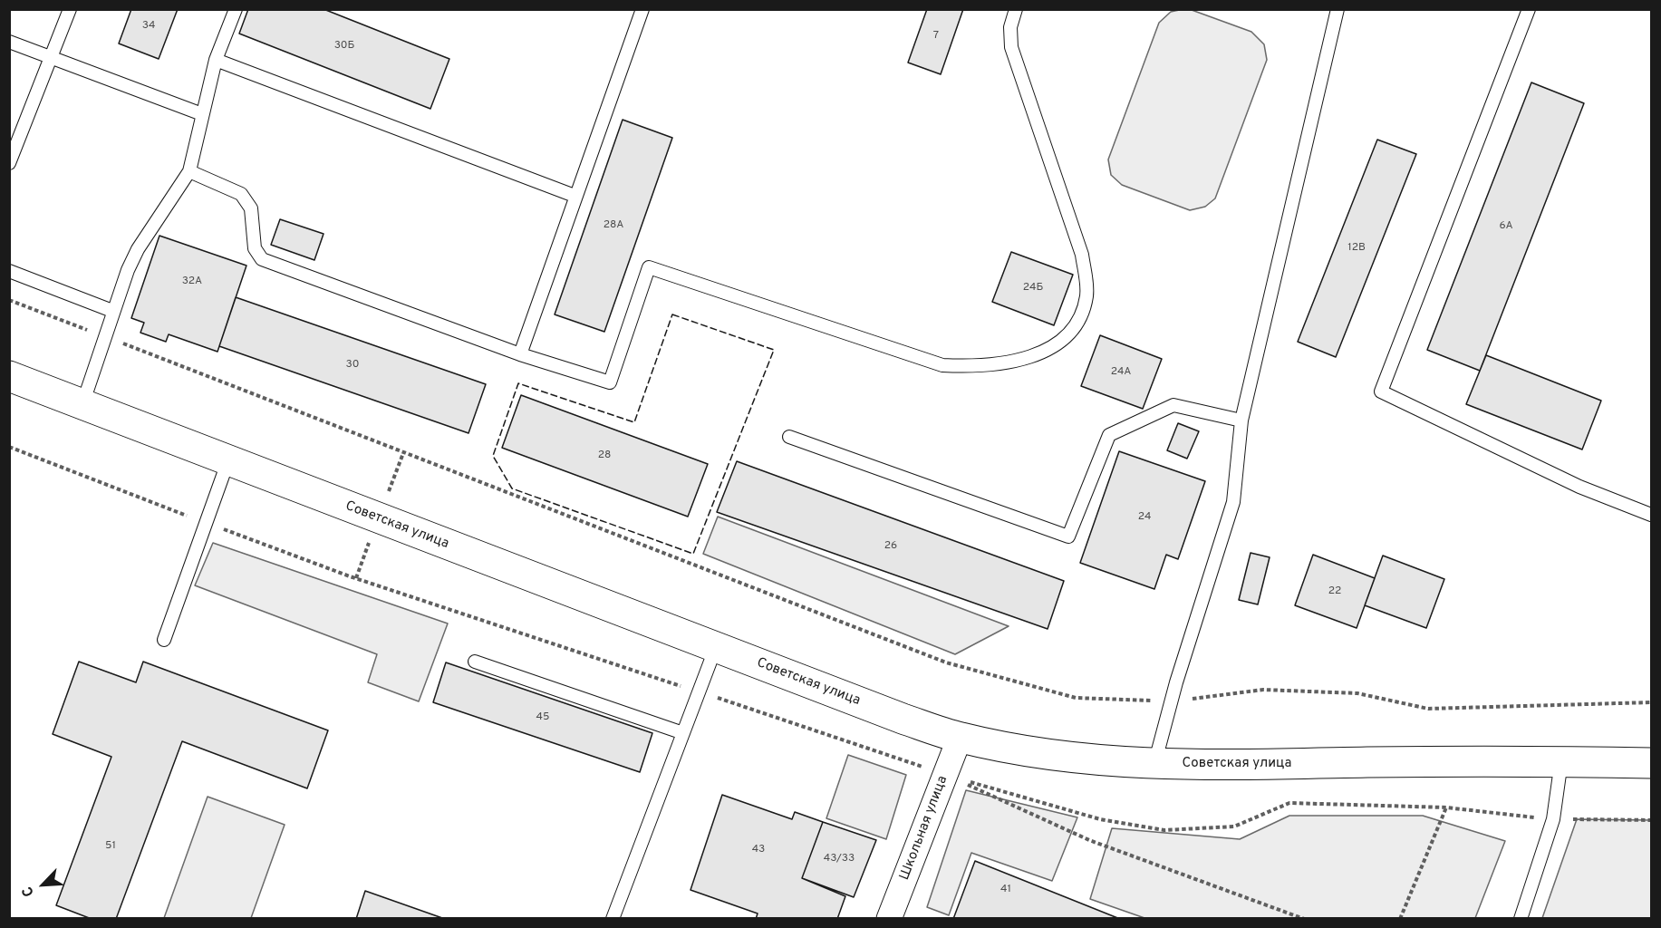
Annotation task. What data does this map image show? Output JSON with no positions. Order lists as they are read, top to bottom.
{
  "streets": {
    "main road": ["Советская улица"],
    "street": ["Школьная улица"]
  },
  "crossings": [
    ["Советская улица", "Школьная улица"]
  ],
  "house_numbers": [
    "34",
    "7",
    "30Б",
    "28А",
    "6А",
    "12В",
    "32А",
    "24Б",
    "30",
    "24А",
    "28",
    "24",
    "26",
    "22",
    "45",
    "51",
    "43",
    "43/33",
    "41"
  ],
  "north": "bottom left"
}
